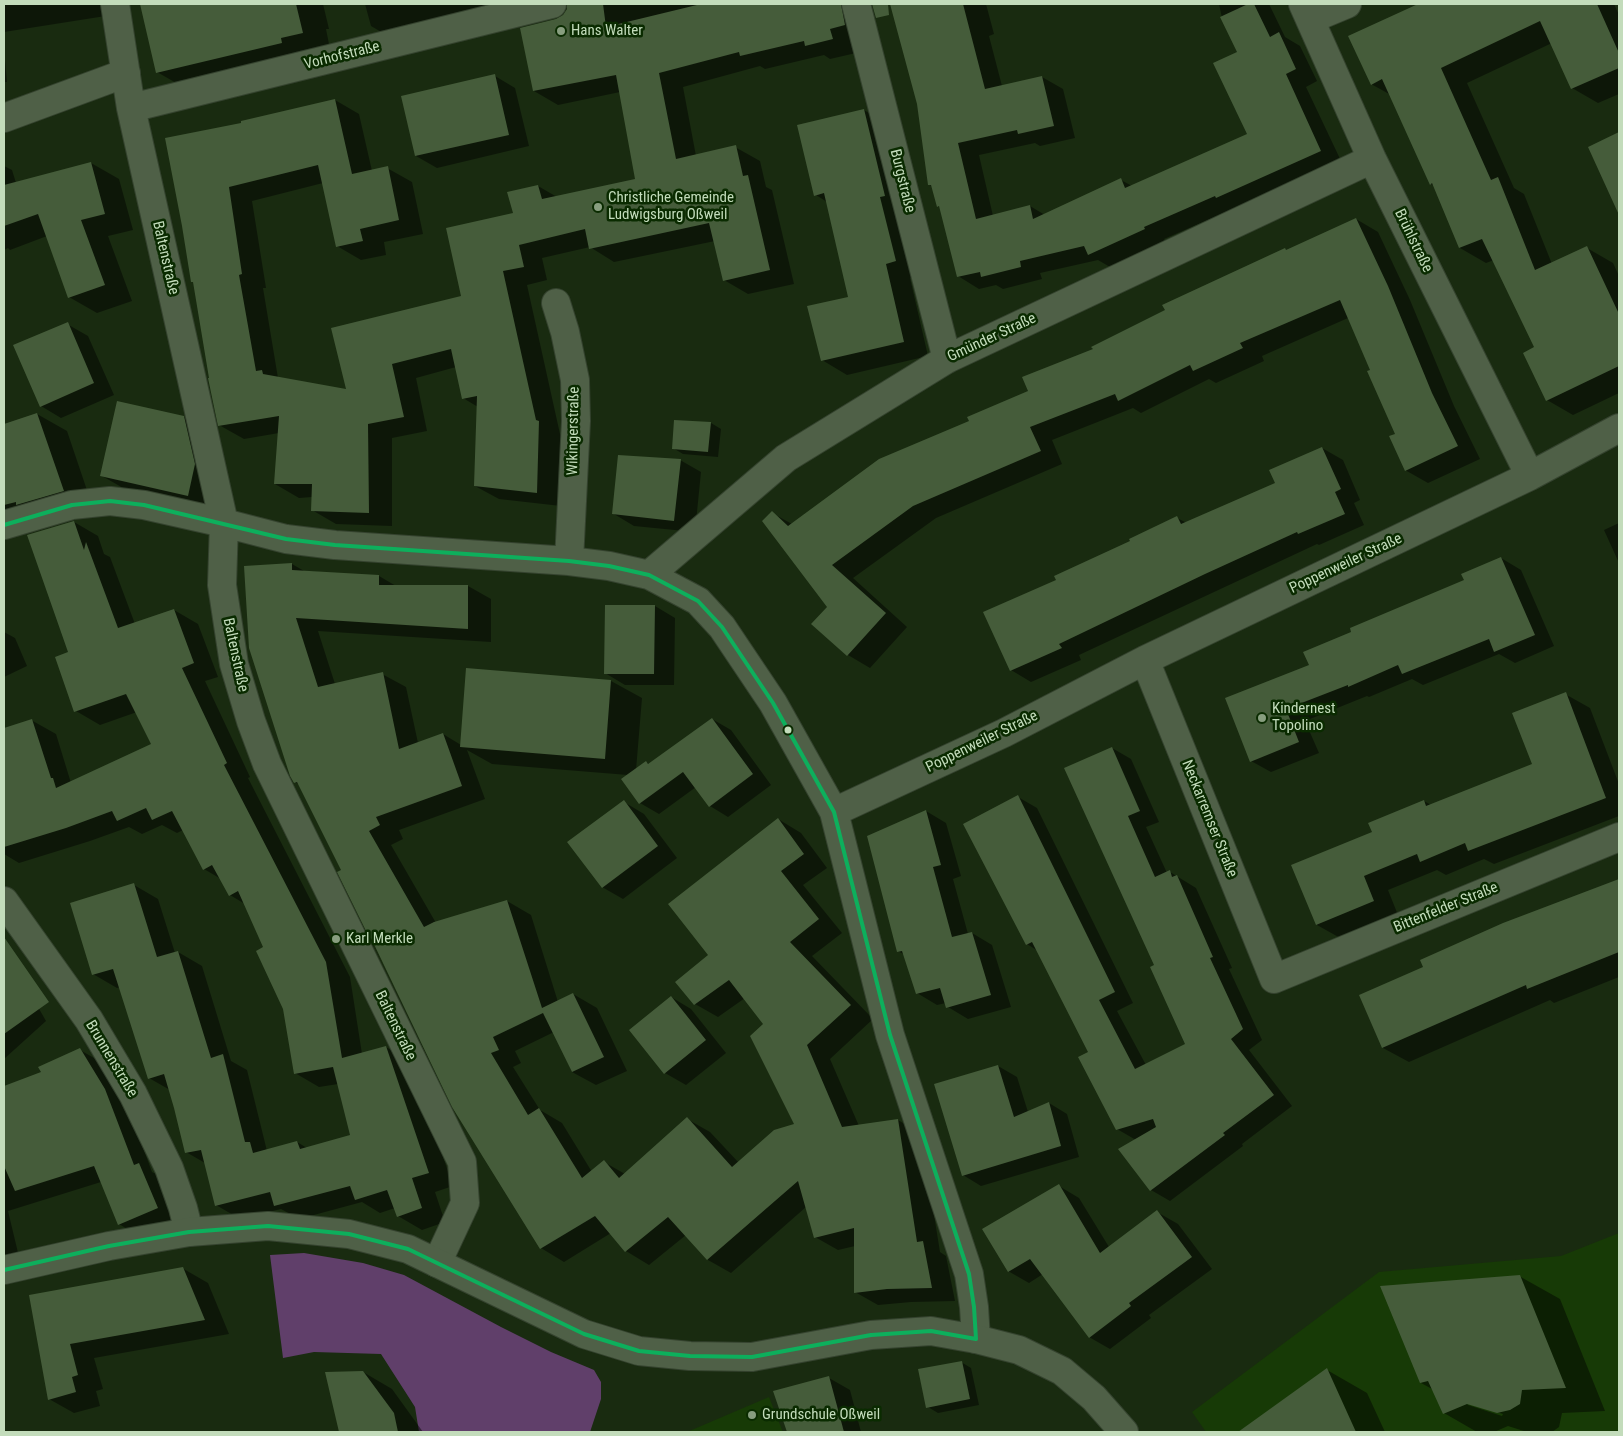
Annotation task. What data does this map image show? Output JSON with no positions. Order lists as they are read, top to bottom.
{
  "streets": {
    "street": [
      "Vorhofstraße",
      "Burgstraße",
      "Brühlstraße",
      "Baltenstraße",
      "Gmünder Straße",
      "Wikingerstraße",
      "Poppenweiler Straße",
      "Neckarremser Straße",
      "Bittenfelder Straße",
      "Brunnenstraße"
    ]
  },
  "crossings": [
    ["Vorhofstraße", "Baltenstraße"],
    ["Burgstraße", "Gmünder Straße"],
    ["Brühlstraße", "Gmünder Straße"],
    ["Brühlstraße", "Poppenweiler Straße"],
    ["Poppenweiler Straße", "Neckarremser Straße"],
    ["Neckarremser Straße", "Bittenfelder Straße"]
  ],
  "places": [
    "Hans Walter",
    "Christliche Gemeinde Ludwigsburg Oßweil",
    "Kindernest Topolino",
    "Karl Merkle",
    "Grundschule Oßweil"
  ]
}
